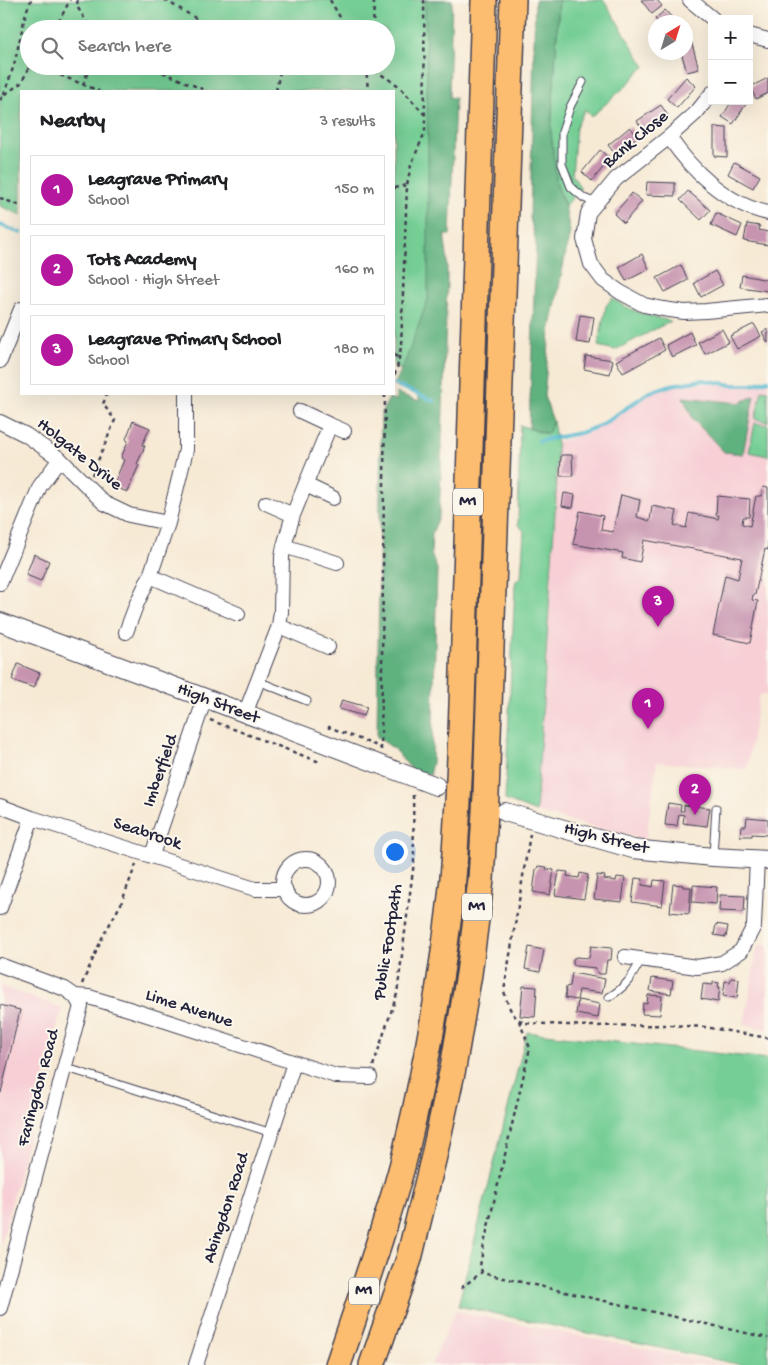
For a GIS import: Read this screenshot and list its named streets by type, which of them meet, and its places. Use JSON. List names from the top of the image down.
{
  "streets": {
    "highway": ["M1"],
    "street": [
      "Bank Close",
      "Holgate Drive",
      "High Street",
      "Imberfield",
      "Seabrook",
      "Lime Avenue",
      "Faringdon Road",
      "Abingdon Road"
    ],
    "path": ["Public Footpath"]
  },
  "crossings": [
    ["High Street", "Imberfield"],
    ["High Street", "Public Footpath"],
    ["Imberfield", "Seabrook"],
    ["Public Footpath", "Lime Avenue"],
    ["Lime Avenue", "Faringdon Road"],
    ["Lime Avenue", "Abingdon Road"]
  ],
  "north": "top right",
  "page": {
    "map_buttons": ["+", "−"],
    "search": "Search here",
    "heading": ["Nearby", "3 results"],
    "list": [
      {
        "mark": "1",
        "name": "Leagrave Primary",
        "note": "School",
        "value": "150 m"
      },
      {
        "mark": "2",
        "name": "Tots Academy",
        "note": "School · High Street",
        "value": "160 m"
      },
      {
        "mark": "3",
        "name": "Leagrave Primary School",
        "note": "School",
        "value": "180 m"
      }
    ],
    "pins": ["3", "1", "2"]
  }
}
